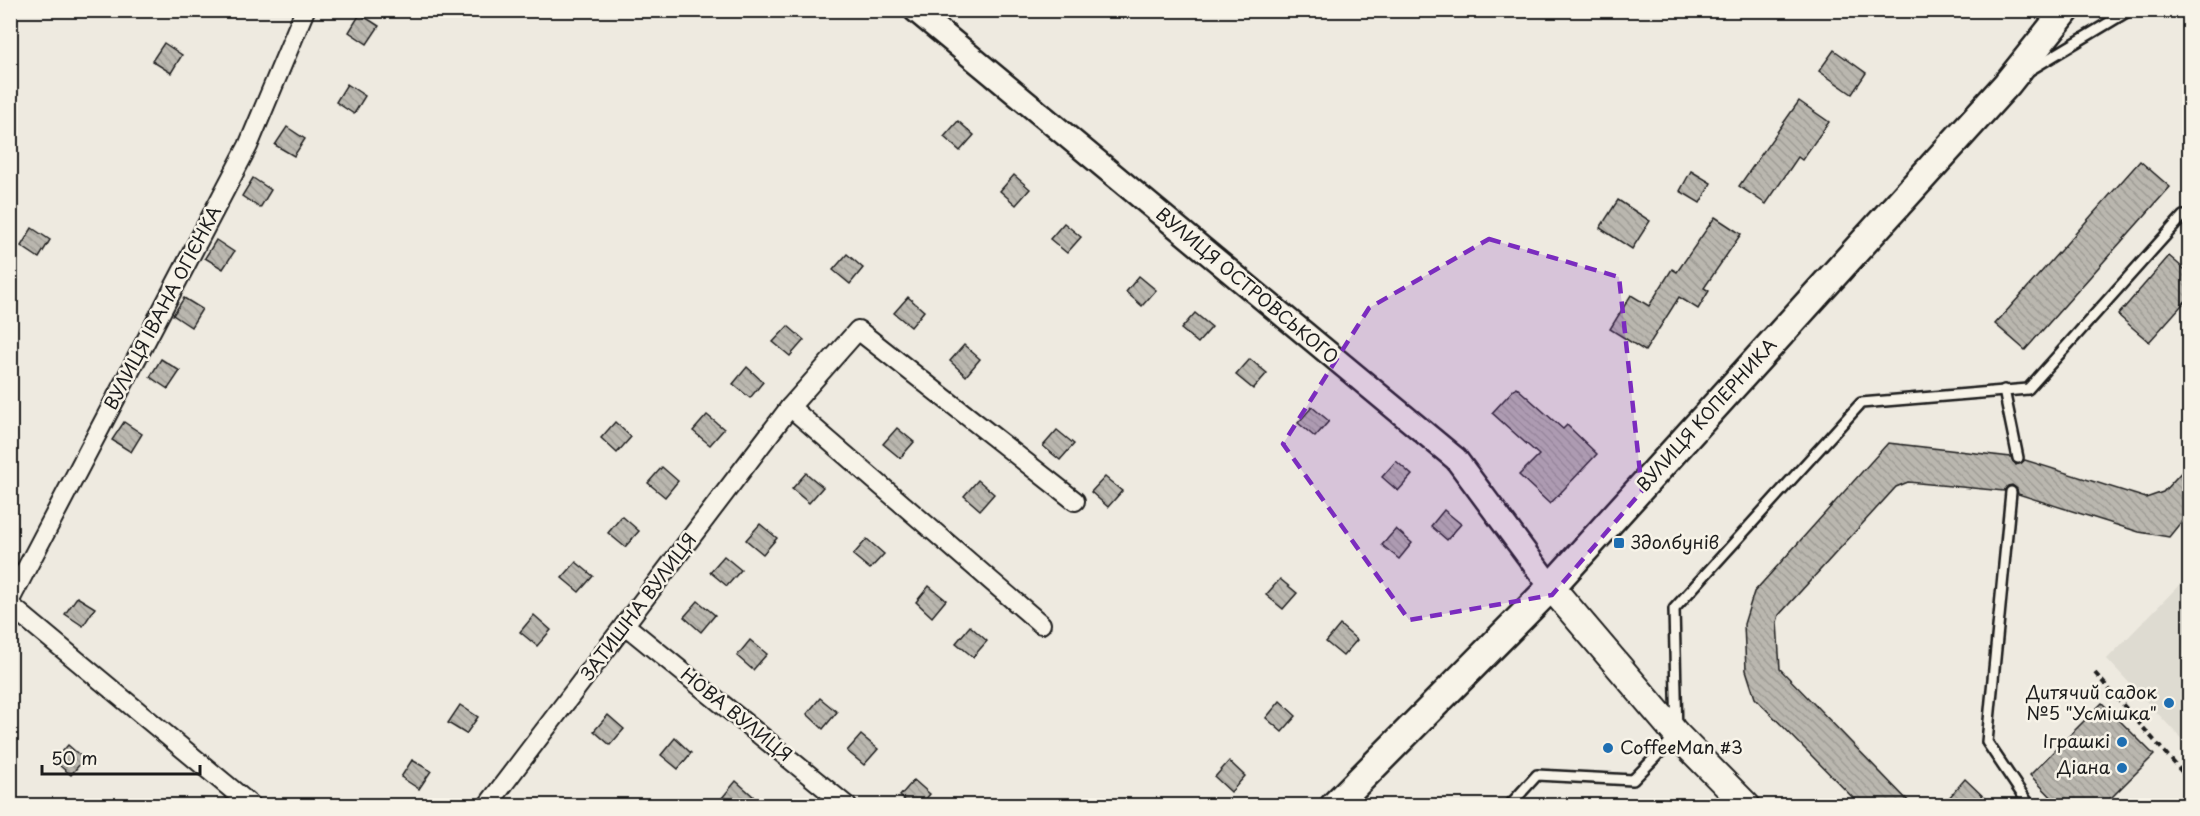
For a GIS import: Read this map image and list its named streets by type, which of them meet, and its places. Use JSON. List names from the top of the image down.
{
  "streets": {
    "main road": ["ВУЛИЦЯ КОПЕРНИКА"],
    "street": [
      "ВУЛИЦЯ ОСТРОВСЬКОГО",
      "ВУЛИЦЯ ІВАНА ОГІЄНКА",
      "ЗАТИШНА ВУЛИЦЯ",
      "НОВА ВУЛИЦЯ"
    ]
  },
  "crossings": [
    ["ВУЛИЦЯ ОСТРОВСЬКОГО", "ВУЛИЦЯ КОПЕРНИКА"],
    ["ЗАТИШНА ВУЛИЦЯ", "НОВА ВУЛИЦЯ"]
  ],
  "places": {
    "transit": ["Здолбунів"],
    "other": [
      "Дитячий садок №5 \"Усмішка\"",
      "Iграшкi",
      "CoffeeMan #3",
      "Дiана"
    ]
  },
  "scale_bar": "50 m"
}
